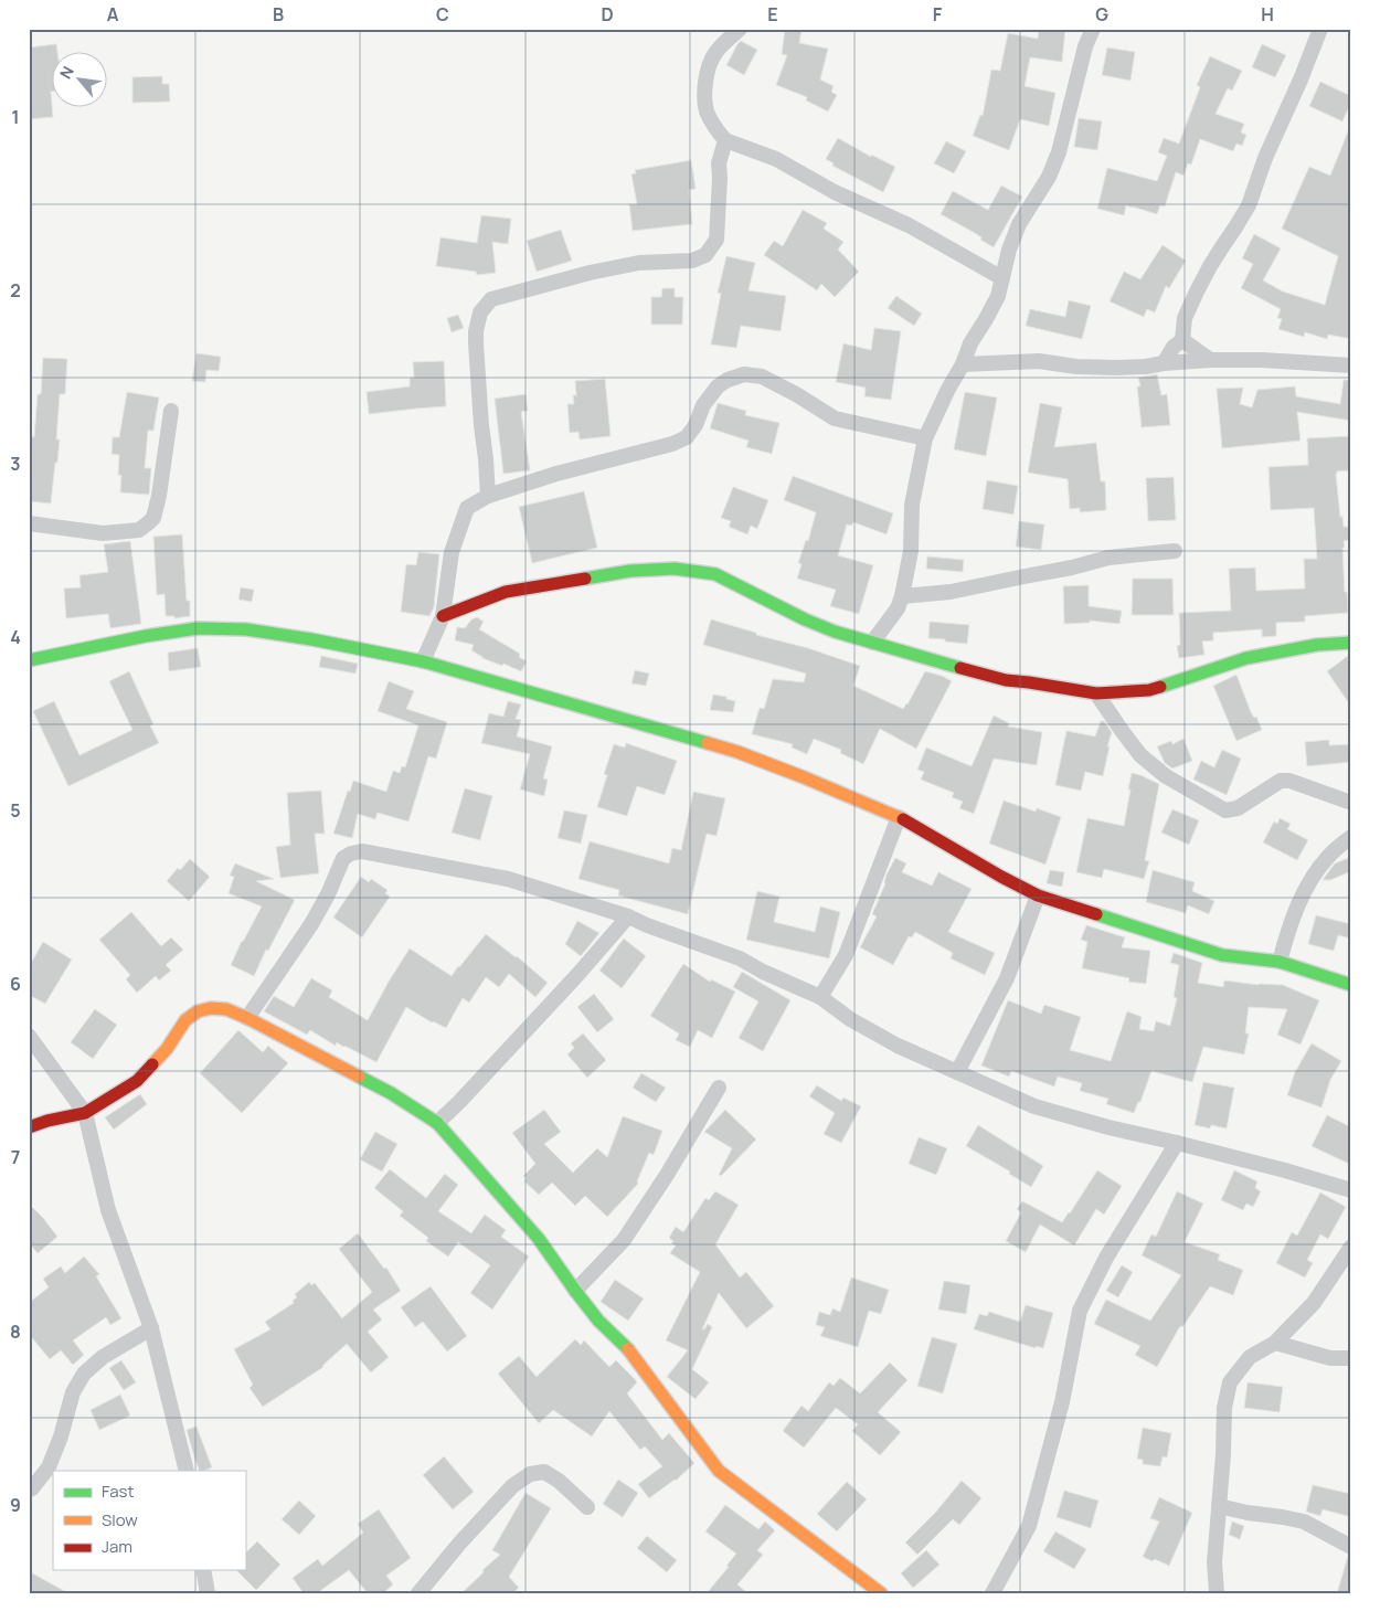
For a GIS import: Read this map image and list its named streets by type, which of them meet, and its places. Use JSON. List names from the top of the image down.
{
  "legend": ["Fast", "Slow", "Jam"],
  "north": "top left",
  "grid": {
    "columns": [
      "A",
      "B",
      "C",
      "D",
      "E",
      "F",
      "G",
      "H"
    ],
    "rows": [
      "1",
      "2",
      "3",
      "4",
      "5",
      "6",
      "7",
      "8",
      "9"
    ]
  }
}
